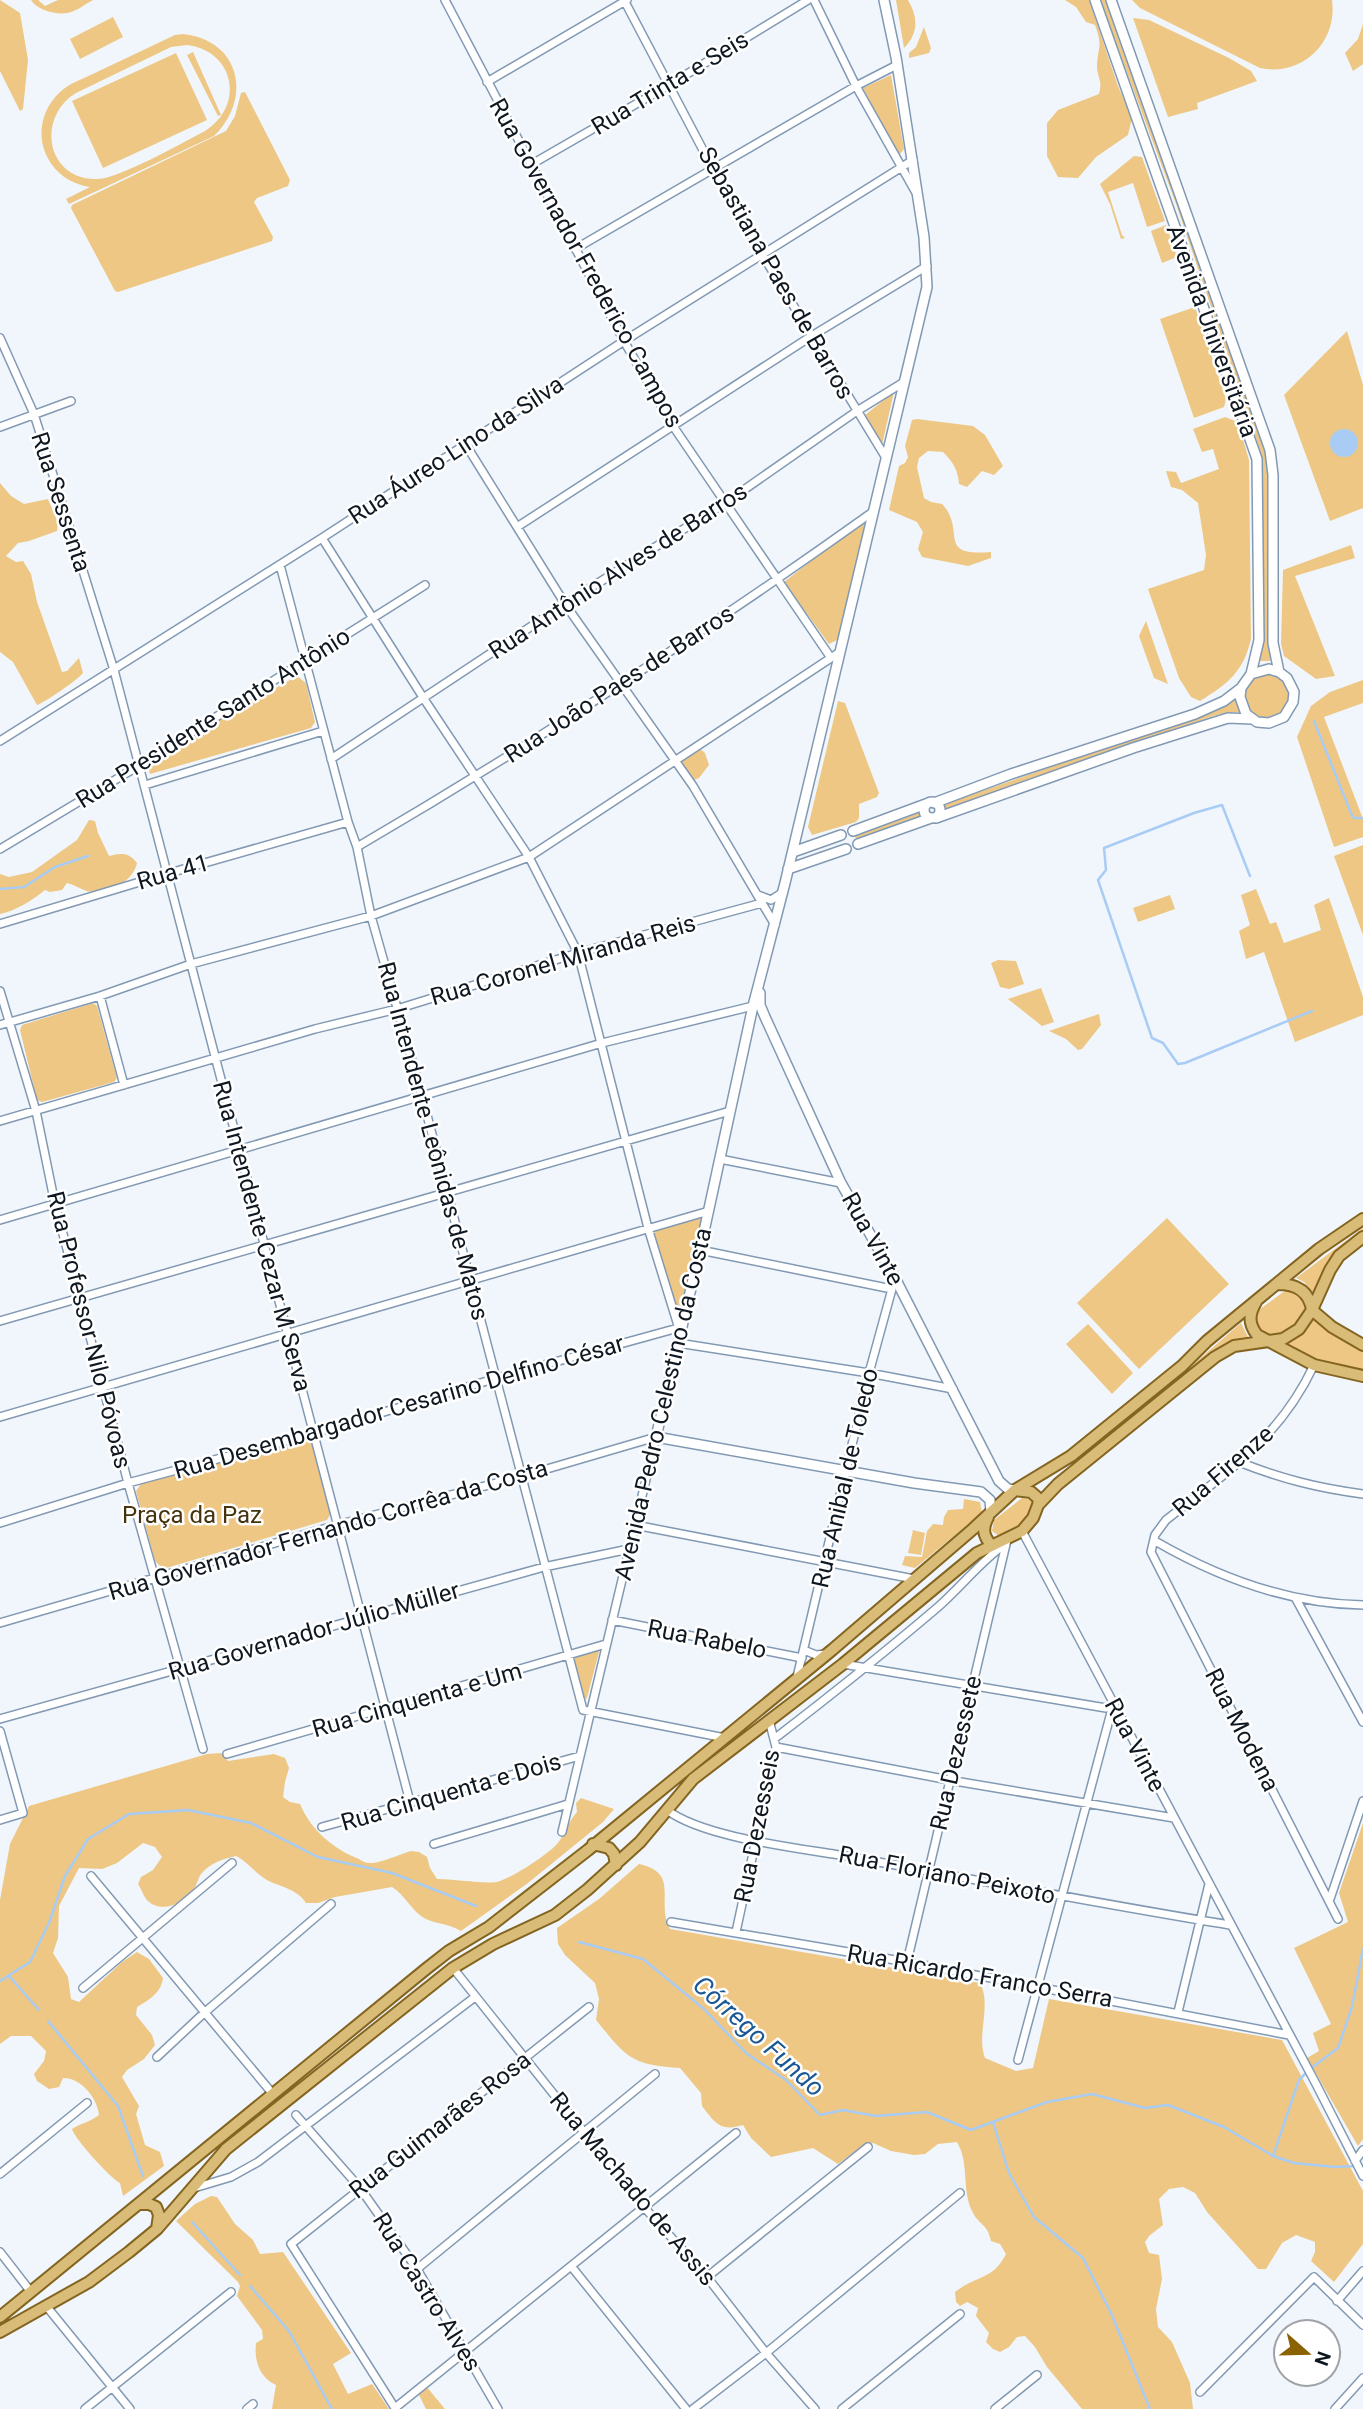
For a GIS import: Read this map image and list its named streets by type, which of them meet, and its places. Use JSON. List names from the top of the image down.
{
  "streets": {
    "street": [
      "Rua Trinta e Seis",
      "Rua Governador Frederico Campos",
      "Sebastiana Paes de Barros",
      "Avenida Universitária",
      "Rua Áureo Lino da Silva",
      "Rua Sessenta",
      "Rua Antônio Alves de Barros",
      "Rua João Paes de Barros",
      "Rua Presidente Santo Antônio",
      "Rua 41",
      "Rua Coronel Miranda Reis",
      "Rua Intendente Leônidas de Matos",
      "Rua Intendente Cezar M Serva",
      "Rua Vinte",
      "Rua Professor Nilo Póvoas",
      "Avenida Pedro Celestino da Costa",
      "Rua Desembargador Cesarino Delfino César",
      "Rua Firenze",
      "Rua Anibal de Toledo",
      "Rua Governador Fernando Corrêa da Costa",
      "Rua Governador Júlio Müller",
      "Rua Rabelo",
      "Rua Cinquenta e Um",
      "Rua Modena",
      "Rua Dezessete",
      "Rua Cinquenta e Dois",
      "Rua Dezesseis",
      "Rua Floriano Peixoto",
      "Rua Ricardo Franco Serra",
      "Rua Guimarães Rosa",
      "Rua Machado de Assis",
      "Rua Castro Alves"
    ]
  },
  "crossings": [
    ["Rua Trinta e Seis", "Rua Governador Frederico Campos"],
    ["Rua Trinta e Seis", "Sebastiana Paes de Barros"],
    ["Rua Governador Frederico Campos", "Rua Áureo Lino da Silva"],
    ["Rua Governador Frederico Campos", "Rua Antônio Alves de Barros"],
    ["Rua Governador Frederico Campos", "Rua João Paes de Barros"],
    ["Rua Governador Frederico Campos", "Avenida Pedro Celestino da Costa"],
    ["Sebastiana Paes de Barros", "Rua Áureo Lino da Silva"],
    ["Sebastiana Paes de Barros", "Rua Antônio Alves de Barros"],
    ["Sebastiana Paes de Barros", "Avenida Pedro Celestino da Costa"],
    ["Rua Áureo Lino da Silva", "Rua Sessenta"],
    ["Rua Áureo Lino da Silva", "Rua Intendente Leônidas de Matos"],
    ["Rua Áureo Lino da Silva", "Rua Intendente Cezar M Serva"],
    ["Rua Áureo Lino da Silva", "Avenida Pedro Celestino da Costa"],
    ["Rua Sessenta", "Rua Intendente Cezar M Serva"],
    ["Rua Antônio Alves de Barros", "Rua Intendente Leônidas de Matos"],
    ["Rua Antônio Alves de Barros", "Avenida Pedro Celestino da Costa"],
    ["Rua João Paes de Barros", "Rua Intendente Leônidas de Matos"],
    ["Rua João Paes de Barros", "Avenida Pedro Celestino da Costa"],
    ["Rua Presidente Santo Antônio", "Rua Intendente Leônidas de Matos"],
    ["Rua Presidente Santo Antônio", "Rua Intendente Cezar M Serva"],
    ["Rua 41", "Rua Intendente Leônidas de Matos"],
    ["Rua 41", "Rua Intendente Cezar M Serva"],
    ["Rua Coronel Miranda Reis", "Rua Intendente Leônidas de Matos"],
    ["Rua Coronel Miranda Reis", "Rua Intendente Cezar M Serva"],
    ["Rua Coronel Miranda Reis", "Rua Professor Nilo Póvoas"],
    ["Rua Intendente Leônidas de Matos", "Avenida Pedro Celestino da Costa"],
    ["Rua Intendente Leônidas de Matos", "Rua Desembargador Cesarino Delfino César"],
    ["Rua Intendente Leônidas de Matos", "Rua Governador Fernando Corrêa da Costa"],
    ["Rua Intendente Leônidas de Matos", "Rua Governador Júlio Müller"],
    ["Rua Intendente Leônidas de Matos", "Rua Cinquenta e Um"],
    ["Rua Intendente Cezar M Serva", "Rua Desembargador Cesarino Delfino César"],
    ["Rua Intendente Cezar M Serva", "Rua Governador Fernando Corrêa da Costa"],
    ["Rua Intendente Cezar M Serva", "Rua Governador Júlio Müller"],
    ["Rua Intendente Cezar M Serva", "Rua Cinquenta e Um"],
    ["Rua Intendente Cezar M Serva", "Rua Cinquenta e Dois"],
    ["Rua Vinte", "Avenida Pedro Celestino da Costa"],
    ["Rua Vinte", "Rua Anibal de Toledo"],
    ["Rua Vinte", "Rua Floriano Peixoto"],
    ["Rua Vinte", "Rua Ricardo Franco Serra"],
    ["Rua Professor Nilo Póvoas", "Rua Desembargador Cesarino Delfino César"],
    ["Rua Professor Nilo Póvoas", "Rua Governador Fernando Corrêa da Costa"],
    ["Rua Professor Nilo Póvoas", "Rua Governador Júlio Müller"],
    ["Avenida Pedro Celestino da Costa", "Rua Desembargador Cesarino Delfino César"],
    ["Avenida Pedro Celestino da Costa", "Rua Governador Fernando Corrêa da Costa"],
    ["Avenida Pedro Celestino da Costa", "Rua Governador Júlio Müller"],
    ["Avenida Pedro Celestino da Costa", "Rua Rabelo"],
    ["Avenida Pedro Celestino da Costa", "Rua Cinquenta e Um"],
    ["Avenida Pedro Celestino da Costa", "Rua Cinquenta e Dois"],
    ["Rua Firenze", "Rua Modena"],
    ["Rua Anibal de Toledo", "Rua Rabelo"],
    ["Rua Dezessete", "Rua Floriano Peixoto"],
    ["Rua Dezessete", "Rua Ricardo Franco Serra"],
    ["Rua Dezesseis", "Rua Floriano Peixoto"],
    ["Rua Dezesseis", "Rua Ricardo Franco Serra"],
    ["Rua Guimarães Rosa", "Rua Machado de Assis"],
    ["Rua Guimarães Rosa", "Rua Castro Alves"]
  ],
  "water": ["Córrego Fundo"],
  "parks": ["Praça da Paz"],
  "north": "right"
}
